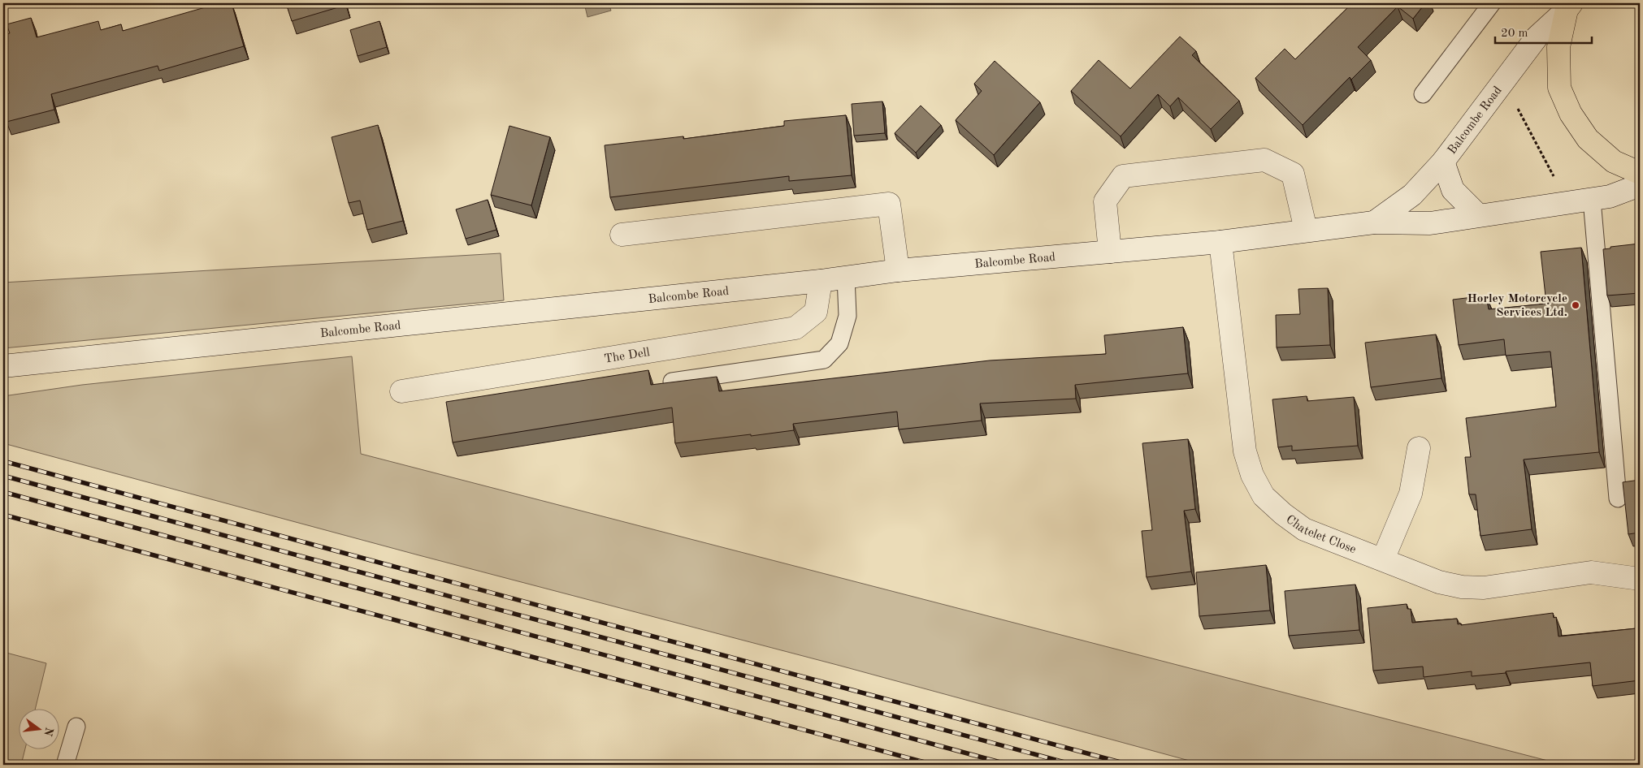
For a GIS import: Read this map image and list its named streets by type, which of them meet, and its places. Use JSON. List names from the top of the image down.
{
  "streets": {
    "main road": ["Balcombe Road", "The Dell", "Chatelet Close"]
  },
  "crossings": [
    ["Balcombe Road", "The Dell"],
    ["Balcombe Road", "Chatelet Close"]
  ],
  "places": ["Horley Motorcycle Services Ltd."],
  "scale_bar": "20 m",
  "north": "right"
}
